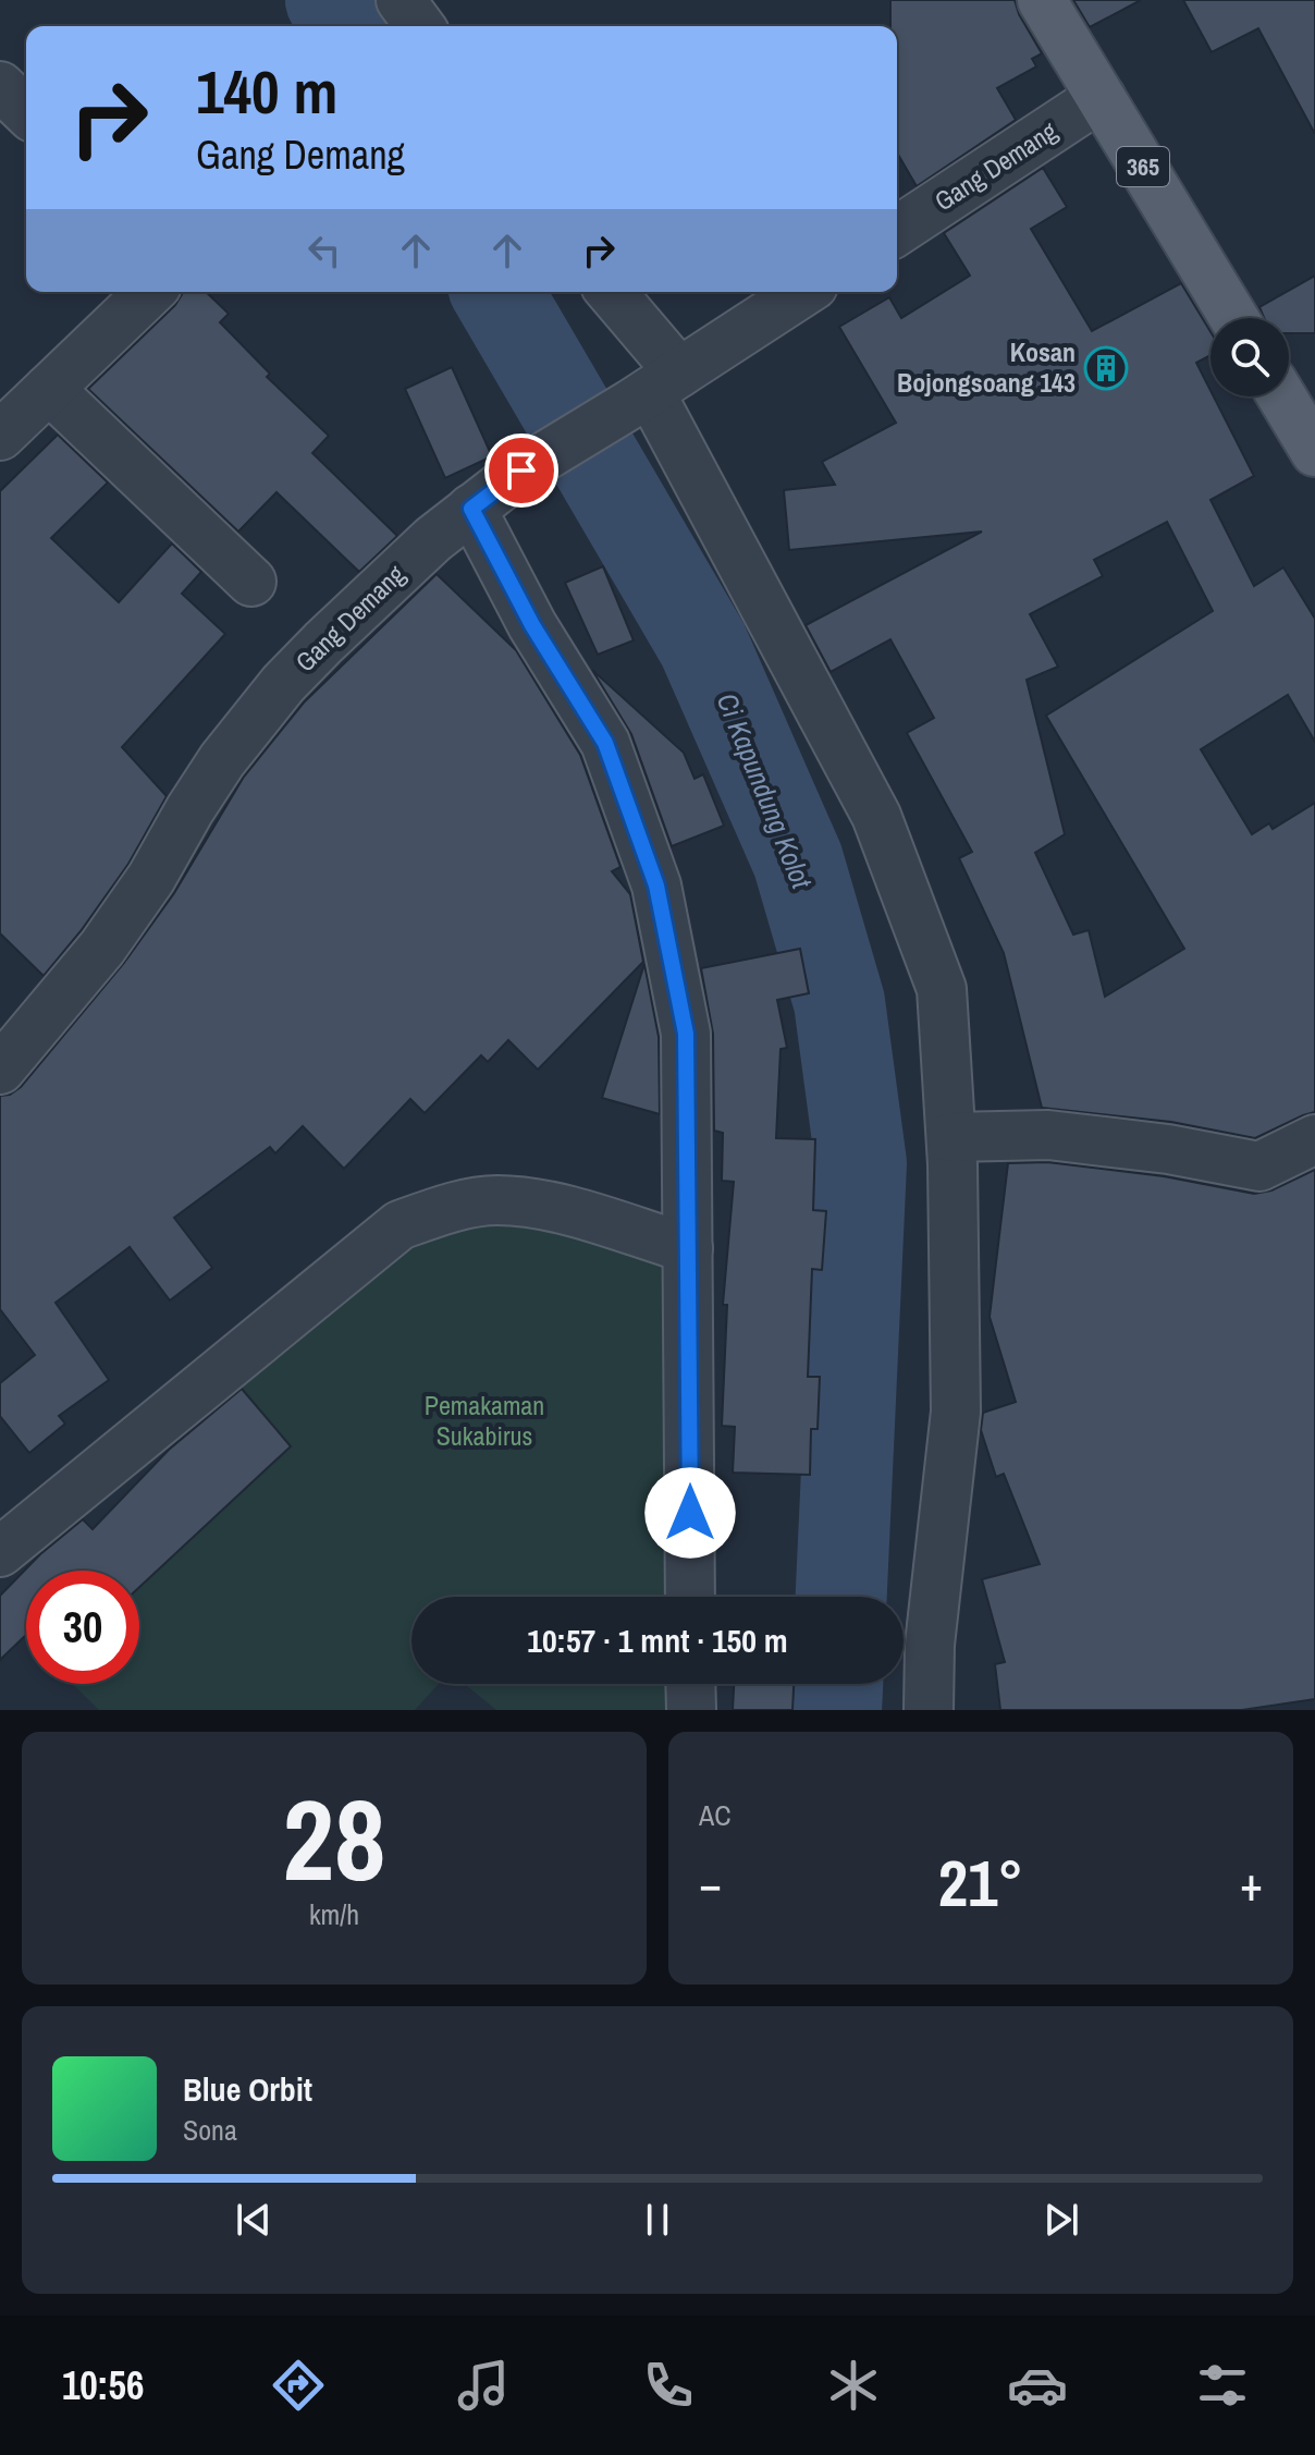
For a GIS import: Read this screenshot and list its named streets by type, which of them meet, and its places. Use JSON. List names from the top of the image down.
{
  "streets": {
    "main road": ["365"],
    "street": ["Gang Demang"]
  },
  "crossings": [
    ["Gang Demang", "365"]
  ],
  "water": ["Ci Kapundung Kolot"],
  "parks": ["Pemakaman Sukabirus"],
  "places": {
    "building": ["Kosan Bojongsoang 143"]
  },
  "page": {
    "turn": ["140 m", "Gang Demang"],
    "limit": "30",
    "trip": "10:57 · 1 mnt · 150 m",
    "tile": [
      ["28", "km/h"],
      "AC"
    ],
    "heat": ["−", "21°", "+"],
    "song": ["Blue Orbit", "Sona"],
    "tabs": "10:56"
  }
}
